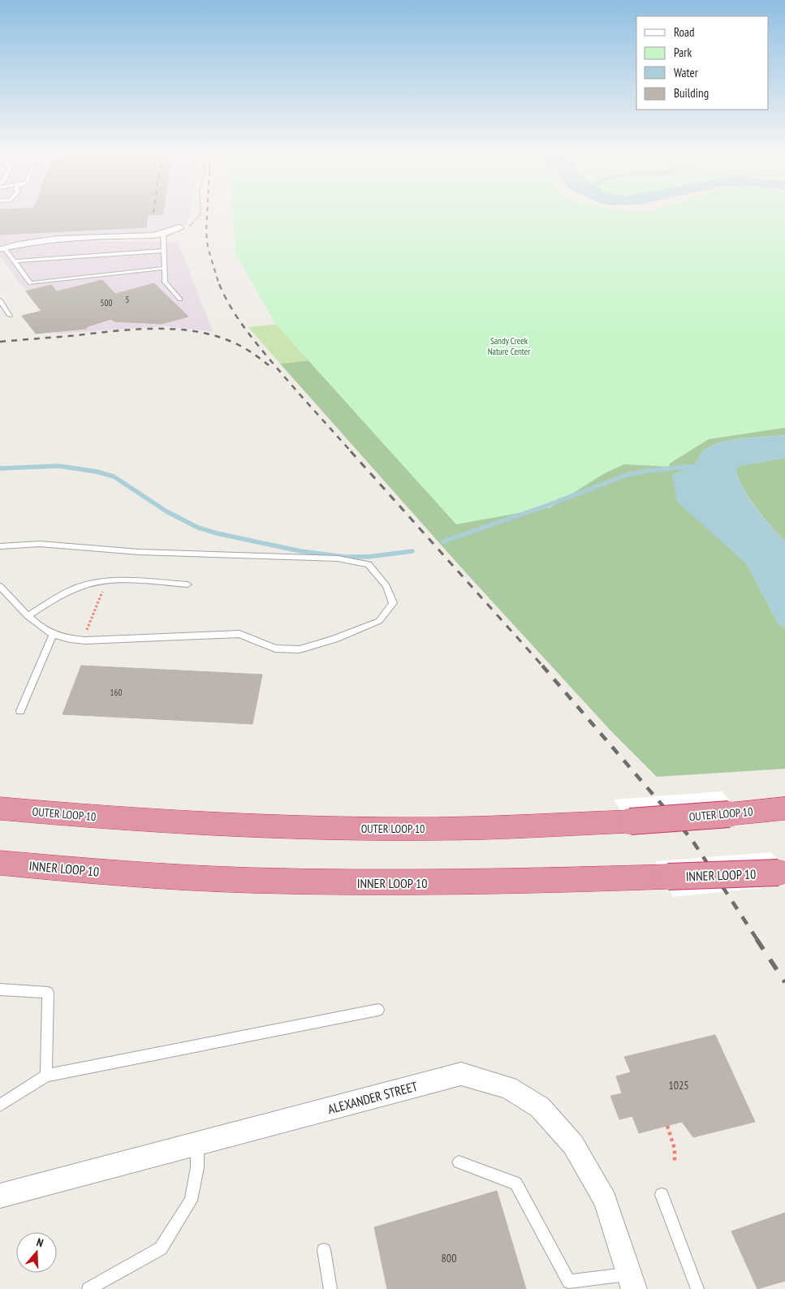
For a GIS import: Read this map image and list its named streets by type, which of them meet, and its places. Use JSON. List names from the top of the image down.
{
  "streets": {
    "highway": ["OUTER LOOP 10", "INNER LOOP 10"],
    "street": ["ALEXANDER STREET"]
  },
  "parks": ["Sandy Creek Nature Center"],
  "house_numbers": [
    "5",
    "500",
    "160",
    "1025",
    "800"
  ],
  "legend": [
    "Road",
    "Park",
    "Water",
    "Building"
  ],
  "north": "top"
}
